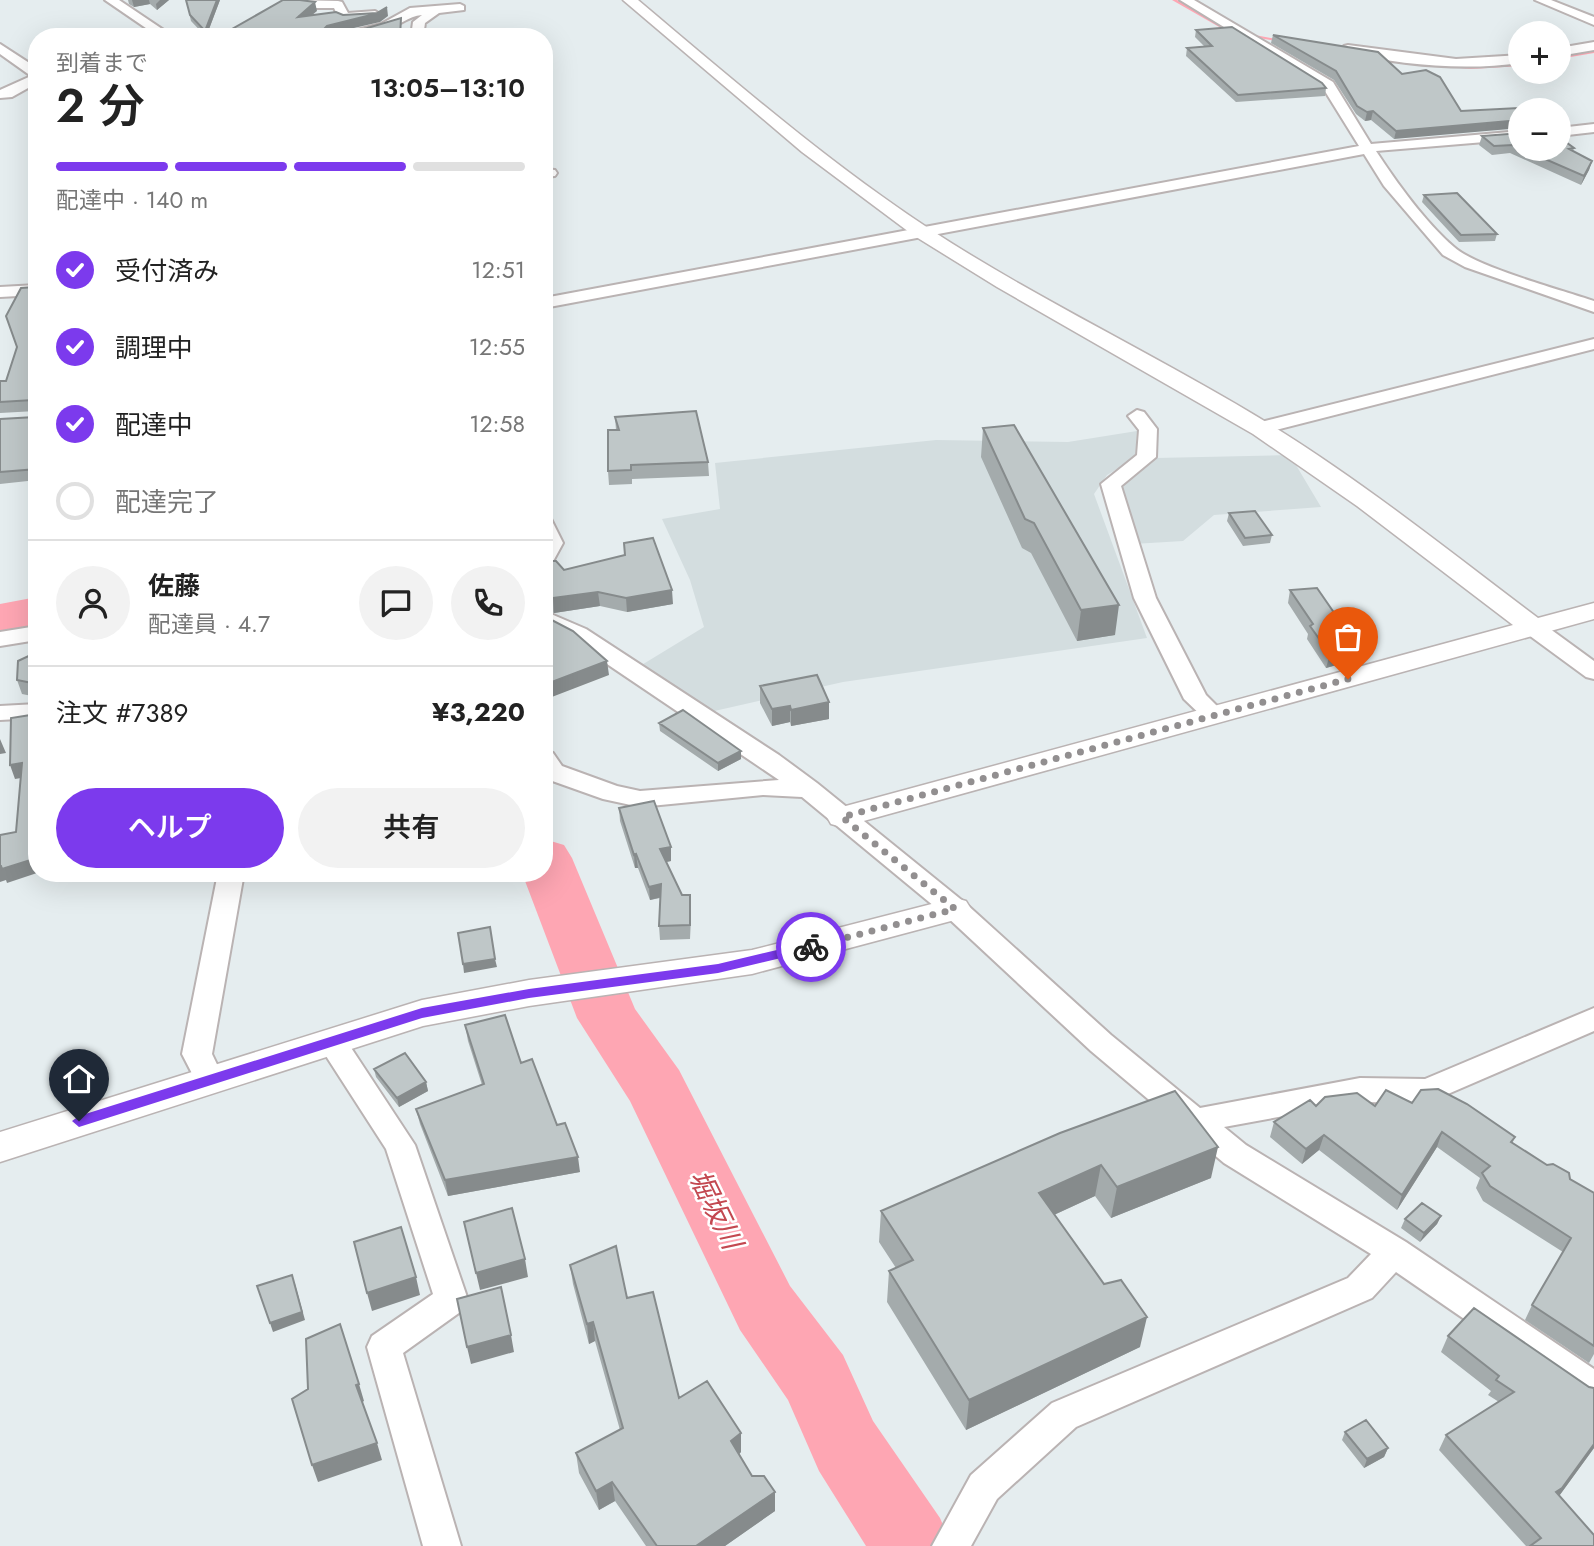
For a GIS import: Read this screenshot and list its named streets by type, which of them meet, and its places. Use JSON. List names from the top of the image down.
{
  "water": ["堀坂川"],
  "page": {
    "map_buttons": ["+", "−"],
    "heading": ["2 分", "到着まで", "13:05–13:10"],
    "panel": [
      "佐藤",
      "配達員 · 4.7",
      "注文 #7389",
      "¥3,220"
    ],
    "bar": "配達中 · 140 m",
    "list": [
      ["受付済み", "12:51"],
      ["調理中", "12:55"],
      ["配達中", "12:58"],
      "配達完了"
    ],
    "buttons": ["ヘルプ", "共有"]
  }
}
